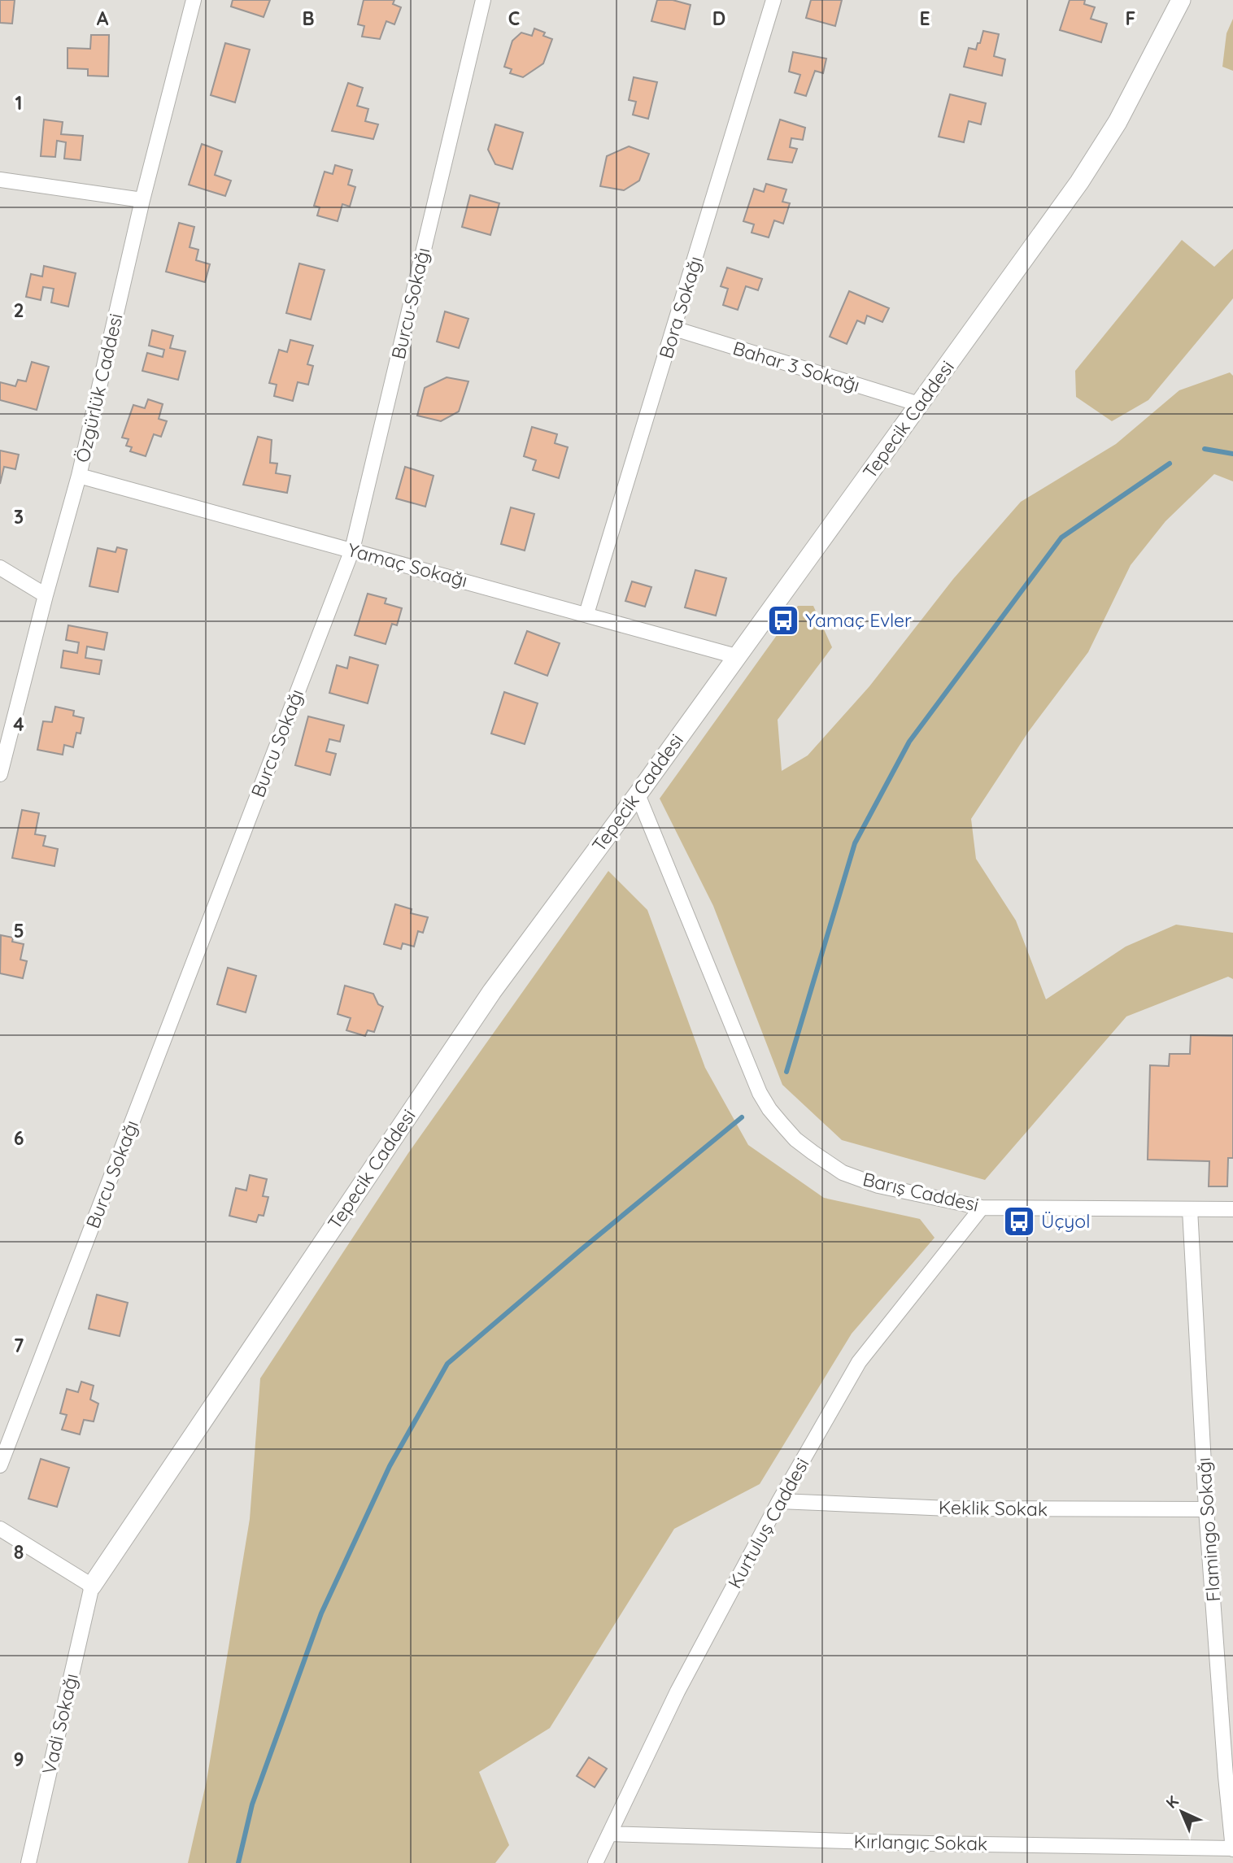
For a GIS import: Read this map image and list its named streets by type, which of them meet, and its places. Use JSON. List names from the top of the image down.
{
  "streets": {
    "street": [
      "Burcu Sokağı",
      "Bora Sokağı",
      "Bahar 3 Sokağı",
      "Özgürlük Caddesi",
      "Tepecik Caddesi",
      "Yamaç Sokağı",
      "Barış Caddesi",
      "Keklik Sokak",
      "Kurtuluş Caddesi",
      "Flamingo Sokağı",
      "Vadi Sokağı",
      "Kırlangıç Sokak"
    ]
  },
  "crossings": [
    ["Burcu Sokağı", "Yamaç Sokağı"],
    ["Bora Sokağı", "Bahar 3 Sokağı"],
    ["Bora Sokağı", "Yamaç Sokağı"],
    ["Bahar 3 Sokağı", "Tepecik Caddesi"],
    ["Özgürlük Caddesi", "Yamaç Sokağı"],
    ["Tepecik Caddesi", "Yamaç Sokağı"],
    ["Tepecik Caddesi", "Barış Caddesi"],
    ["Tepecik Caddesi", "Vadi Sokağı"],
    ["Barış Caddesi", "Kurtuluş Caddesi"],
    ["Barış Caddesi", "Flamingo Sokağı"],
    ["Keklik Sokak", "Kurtuluş Caddesi"],
    ["Keklik Sokak", "Flamingo Sokağı"],
    ["Kurtuluş Caddesi", "Kırlangıç Sokak"],
    ["Flamingo Sokağı", "Kırlangıç Sokak"]
  ],
  "places": {
    "bus stop": ["Yamaç Evler", "Üçyol"]
  },
  "north": "top left",
  "grid": {
    "columns": [
      "A",
      "B",
      "C",
      "D",
      "E",
      "F"
    ],
    "rows": [
      "1",
      "2",
      "3",
      "4",
      "5",
      "6",
      "7",
      "8",
      "9"
    ]
  }
}
